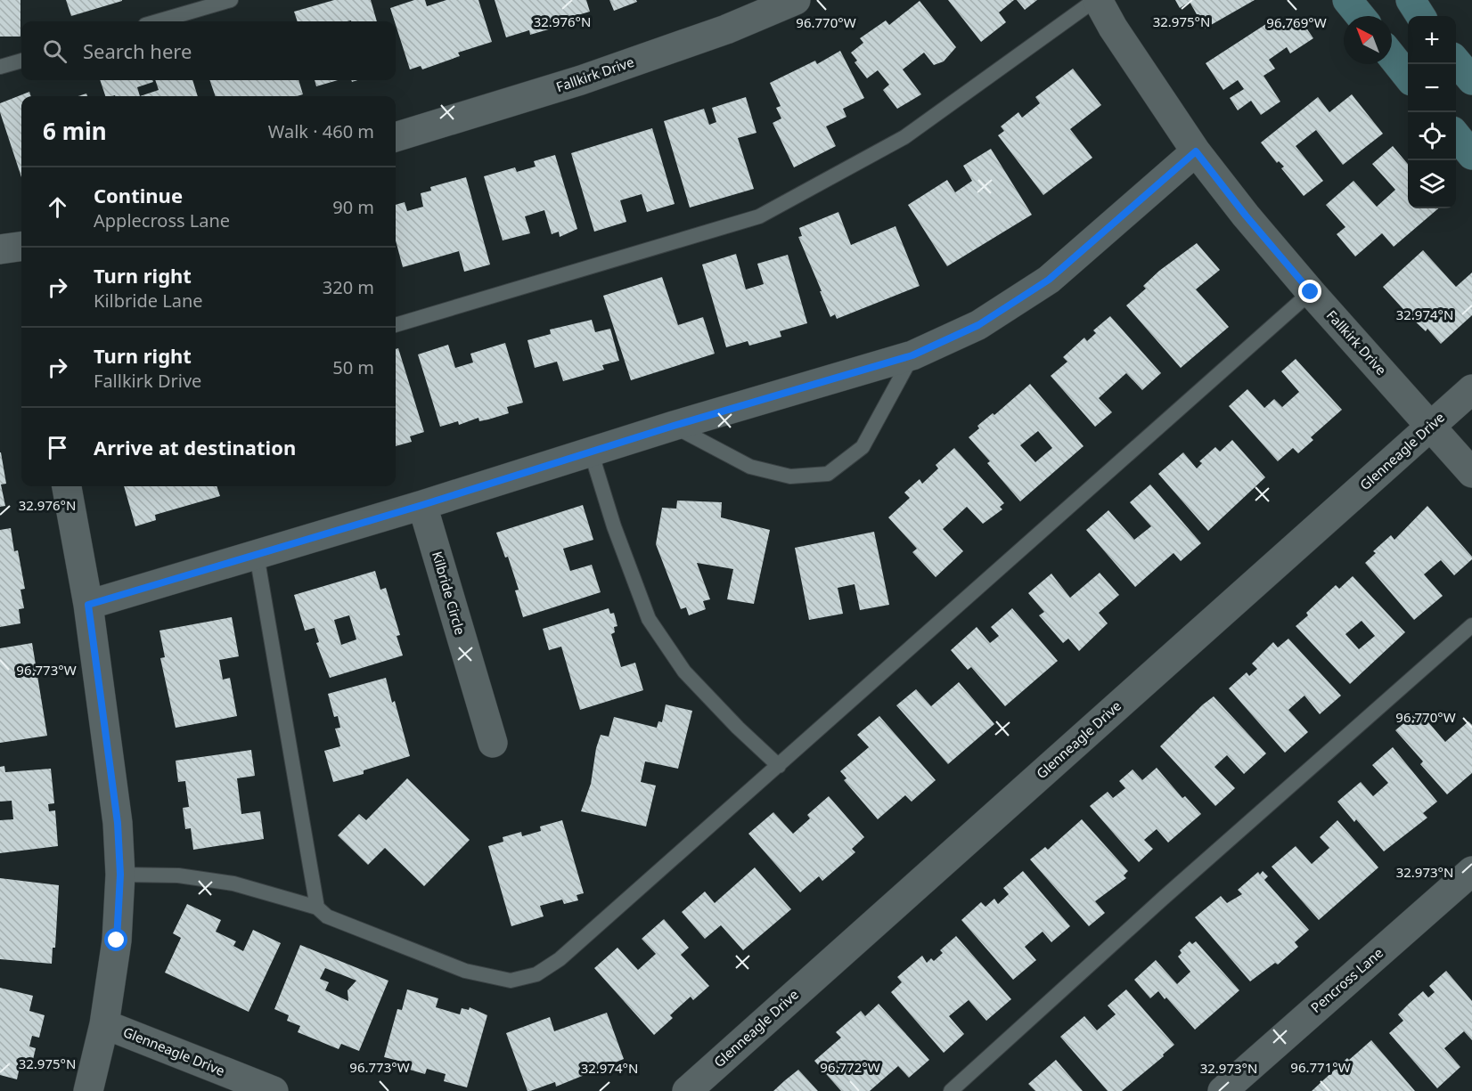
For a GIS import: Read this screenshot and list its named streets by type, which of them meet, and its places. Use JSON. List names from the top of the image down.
{
  "streets": {
    "street": [
      "Fallkirk Drive",
      "Glenneagle Drive",
      "Kilbride Circle",
      "Pencross Lane"
    ]
  },
  "crossings": [
    ["Fallkirk Drive", "Glenneagle Drive"]
  ],
  "north": "top left",
  "page": {
    "map_buttons": ["+", "−"],
    "search": "Search here",
    "heading": ["6 min", "Walk · 460 m"],
    "list": [
      ["Continue", "Applecross Lane", "90 m"],
      ["Turn right", "Kilbride Lane", "320 m"],
      ["Turn right", "Fallkirk Drive", "50 m"],
      "Arrive at destination"
    ]
  },
  "coordinates": [
    "32.976°N",
    "32.975°N",
    "96.770°W",
    "96.769°W",
    "32.974°N",
    "96.773°W",
    "32.973°N",
    "96.772°W",
    "96.771°W"
  ]
}
